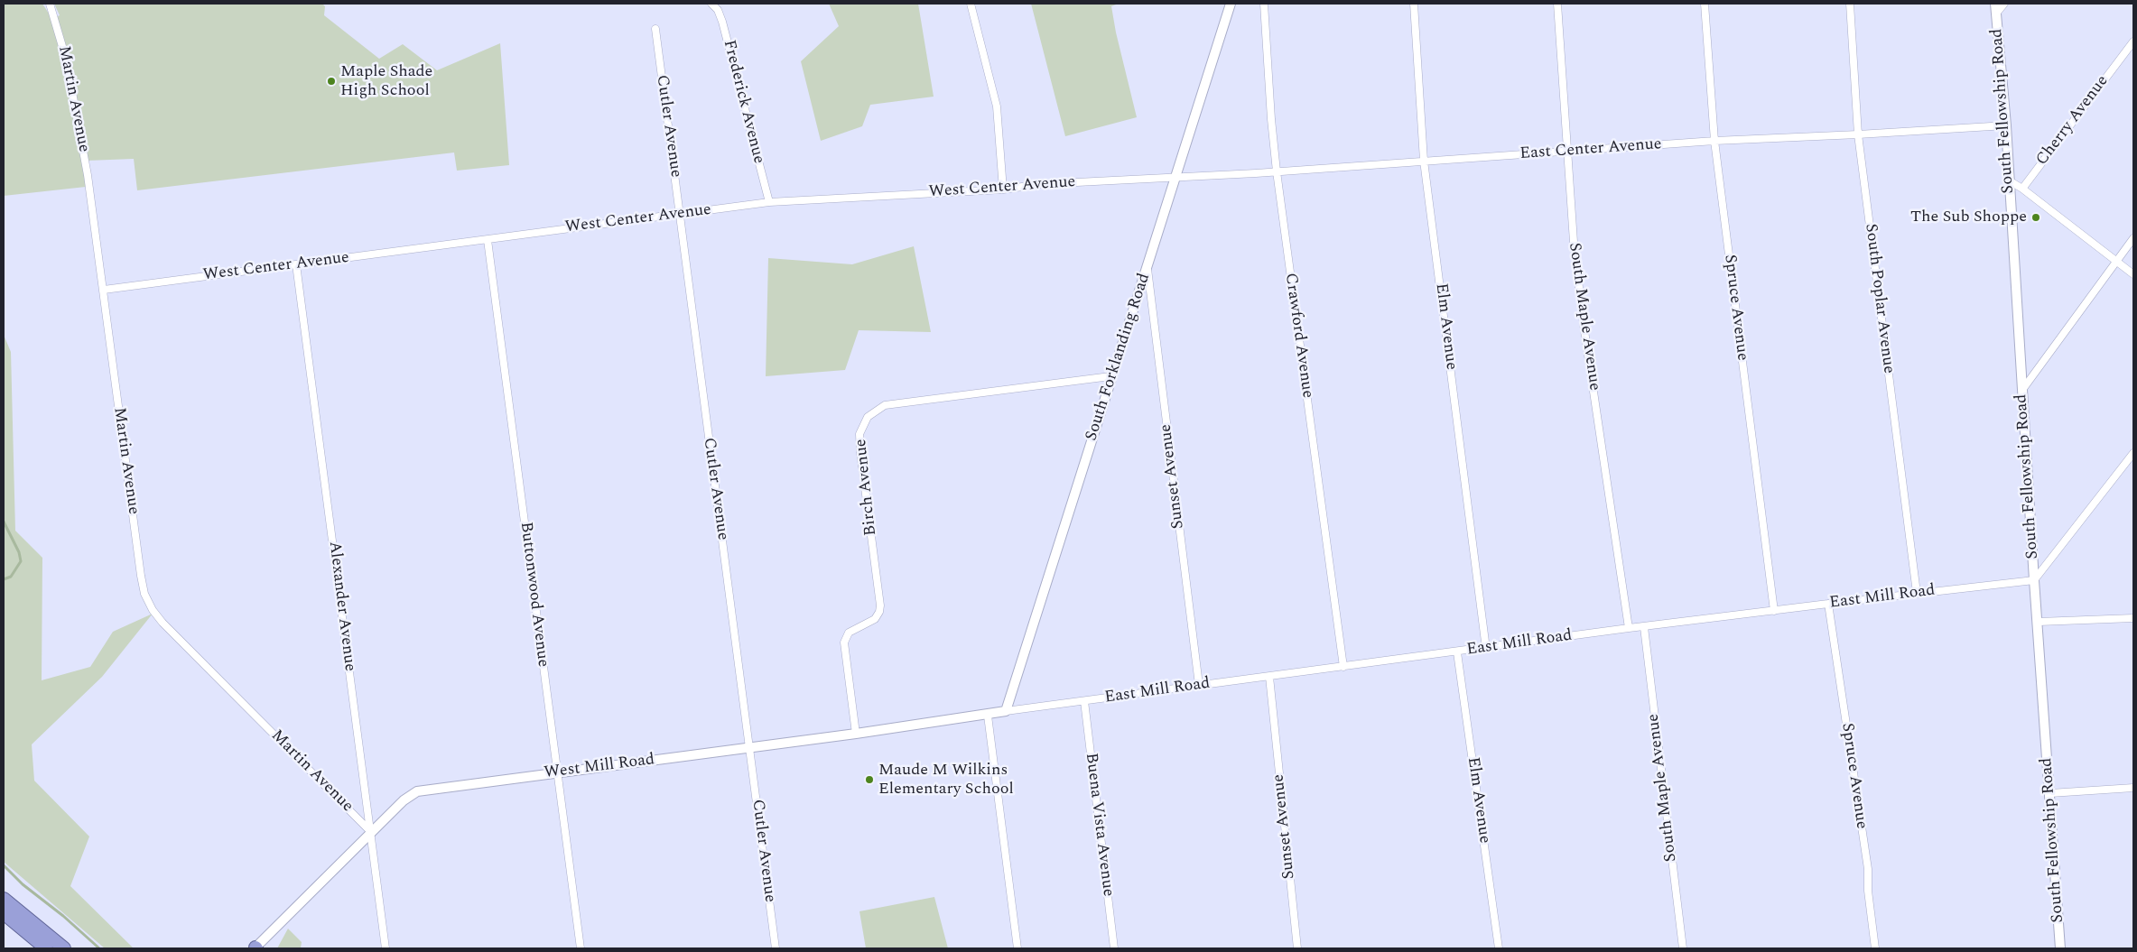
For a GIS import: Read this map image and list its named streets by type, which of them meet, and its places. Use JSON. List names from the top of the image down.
{
  "streets": {
    "street": [
      "Martin Avenue",
      "Frederick Avenue",
      "South Fellowship Road",
      "Cherry Avenue",
      "Cutler Avenue",
      "East Center Avenue",
      "West Center Avenue",
      "South Poplar Avenue",
      "Spruce Avenue",
      "South Maple Avenue",
      "Elm Avenue",
      "Crawford Avenue",
      "South Forklanding Road",
      "Sunset Avenue",
      "Birch Avenue",
      "Buttonwood Avenue",
      "East Mill Road",
      "Alexander Avenue",
      "West Mill Road",
      "Buena Vista Avenue"
    ]
  },
  "crossings": [
    ["Martin Avenue", "West Center Avenue"],
    ["Martin Avenue", "Alexander Avenue"],
    ["Martin Avenue", "West Mill Road"],
    ["Frederick Avenue", "West Center Avenue"],
    ["South Fellowship Road", "East Center Avenue"],
    ["South Fellowship Road", "East Mill Road"],
    ["Cutler Avenue", "West Center Avenue"],
    ["Cutler Avenue", "West Mill Road"],
    ["East Center Avenue", "West Center Avenue"],
    ["East Center Avenue", "South Poplar Avenue"],
    ["East Center Avenue", "Spruce Avenue"],
    ["East Center Avenue", "South Maple Avenue"],
    ["East Center Avenue", "Elm Avenue"],
    ["East Center Avenue", "Crawford Avenue"],
    ["East Center Avenue", "South Forklanding Road"],
    ["West Center Avenue", "South Forklanding Road"],
    ["West Center Avenue", "Buttonwood Avenue"],
    ["West Center Avenue", "Alexander Avenue"],
    ["South Poplar Avenue", "East Mill Road"],
    ["Spruce Avenue", "East Mill Road"],
    ["South Maple Avenue", "East Mill Road"],
    ["Elm Avenue", "East Mill Road"],
    ["Crawford Avenue", "East Mill Road"],
    ["South Forklanding Road", "Sunset Avenue"],
    ["South Forklanding Road", "Birch Avenue"],
    ["South Forklanding Road", "East Mill Road"],
    ["South Forklanding Road", "West Mill Road"],
    ["Sunset Avenue", "East Mill Road"],
    ["Birch Avenue", "West Mill Road"],
    ["Buttonwood Avenue", "West Mill Road"],
    ["East Mill Road", "West Mill Road"],
    ["East Mill Road", "Buena Vista Avenue"],
    ["Alexander Avenue", "West Mill Road"]
  ],
  "places": ["Maple Shade High School", "The Sub Shoppe", "Maude M Wilkins Elementary School"]
}
